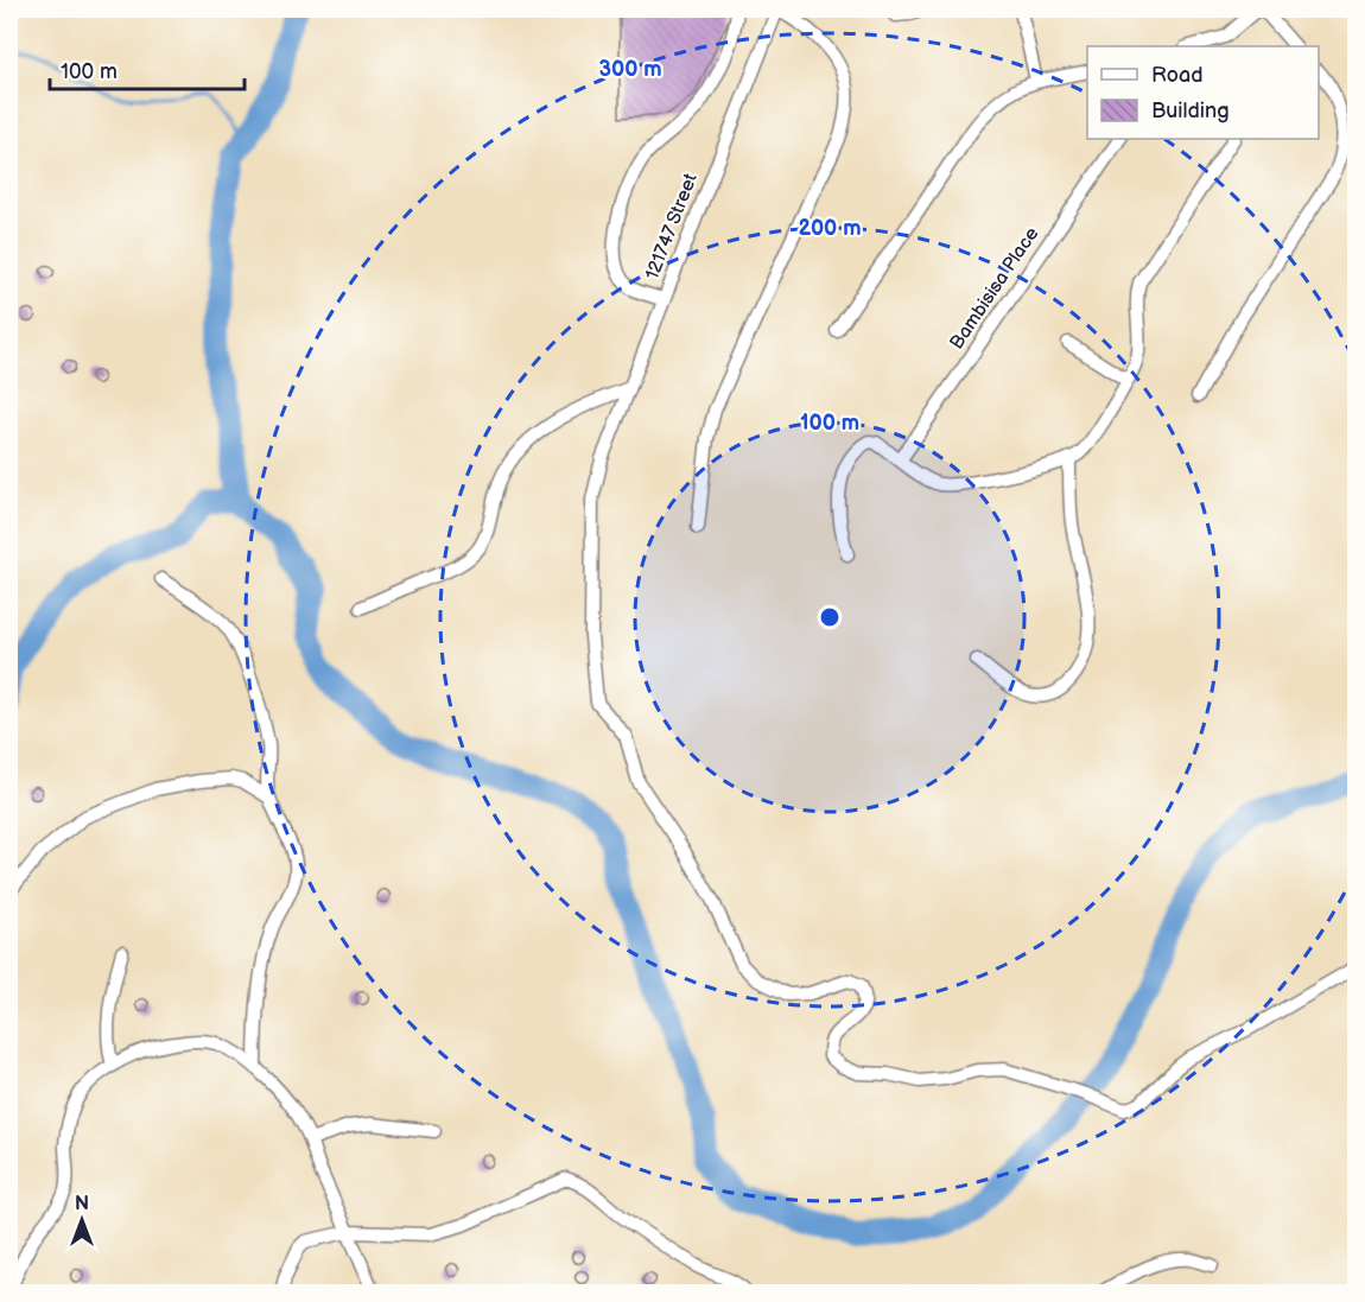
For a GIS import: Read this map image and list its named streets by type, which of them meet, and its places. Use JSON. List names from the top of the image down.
{
  "streets": {
    "street": ["121747 Street", "Bambisisa Place"]
  },
  "legend": ["Road", "Building"],
  "scale_bar": "100 m",
  "north": "top",
  "rings": ["300 m", "200 m", "100 m"]
}
